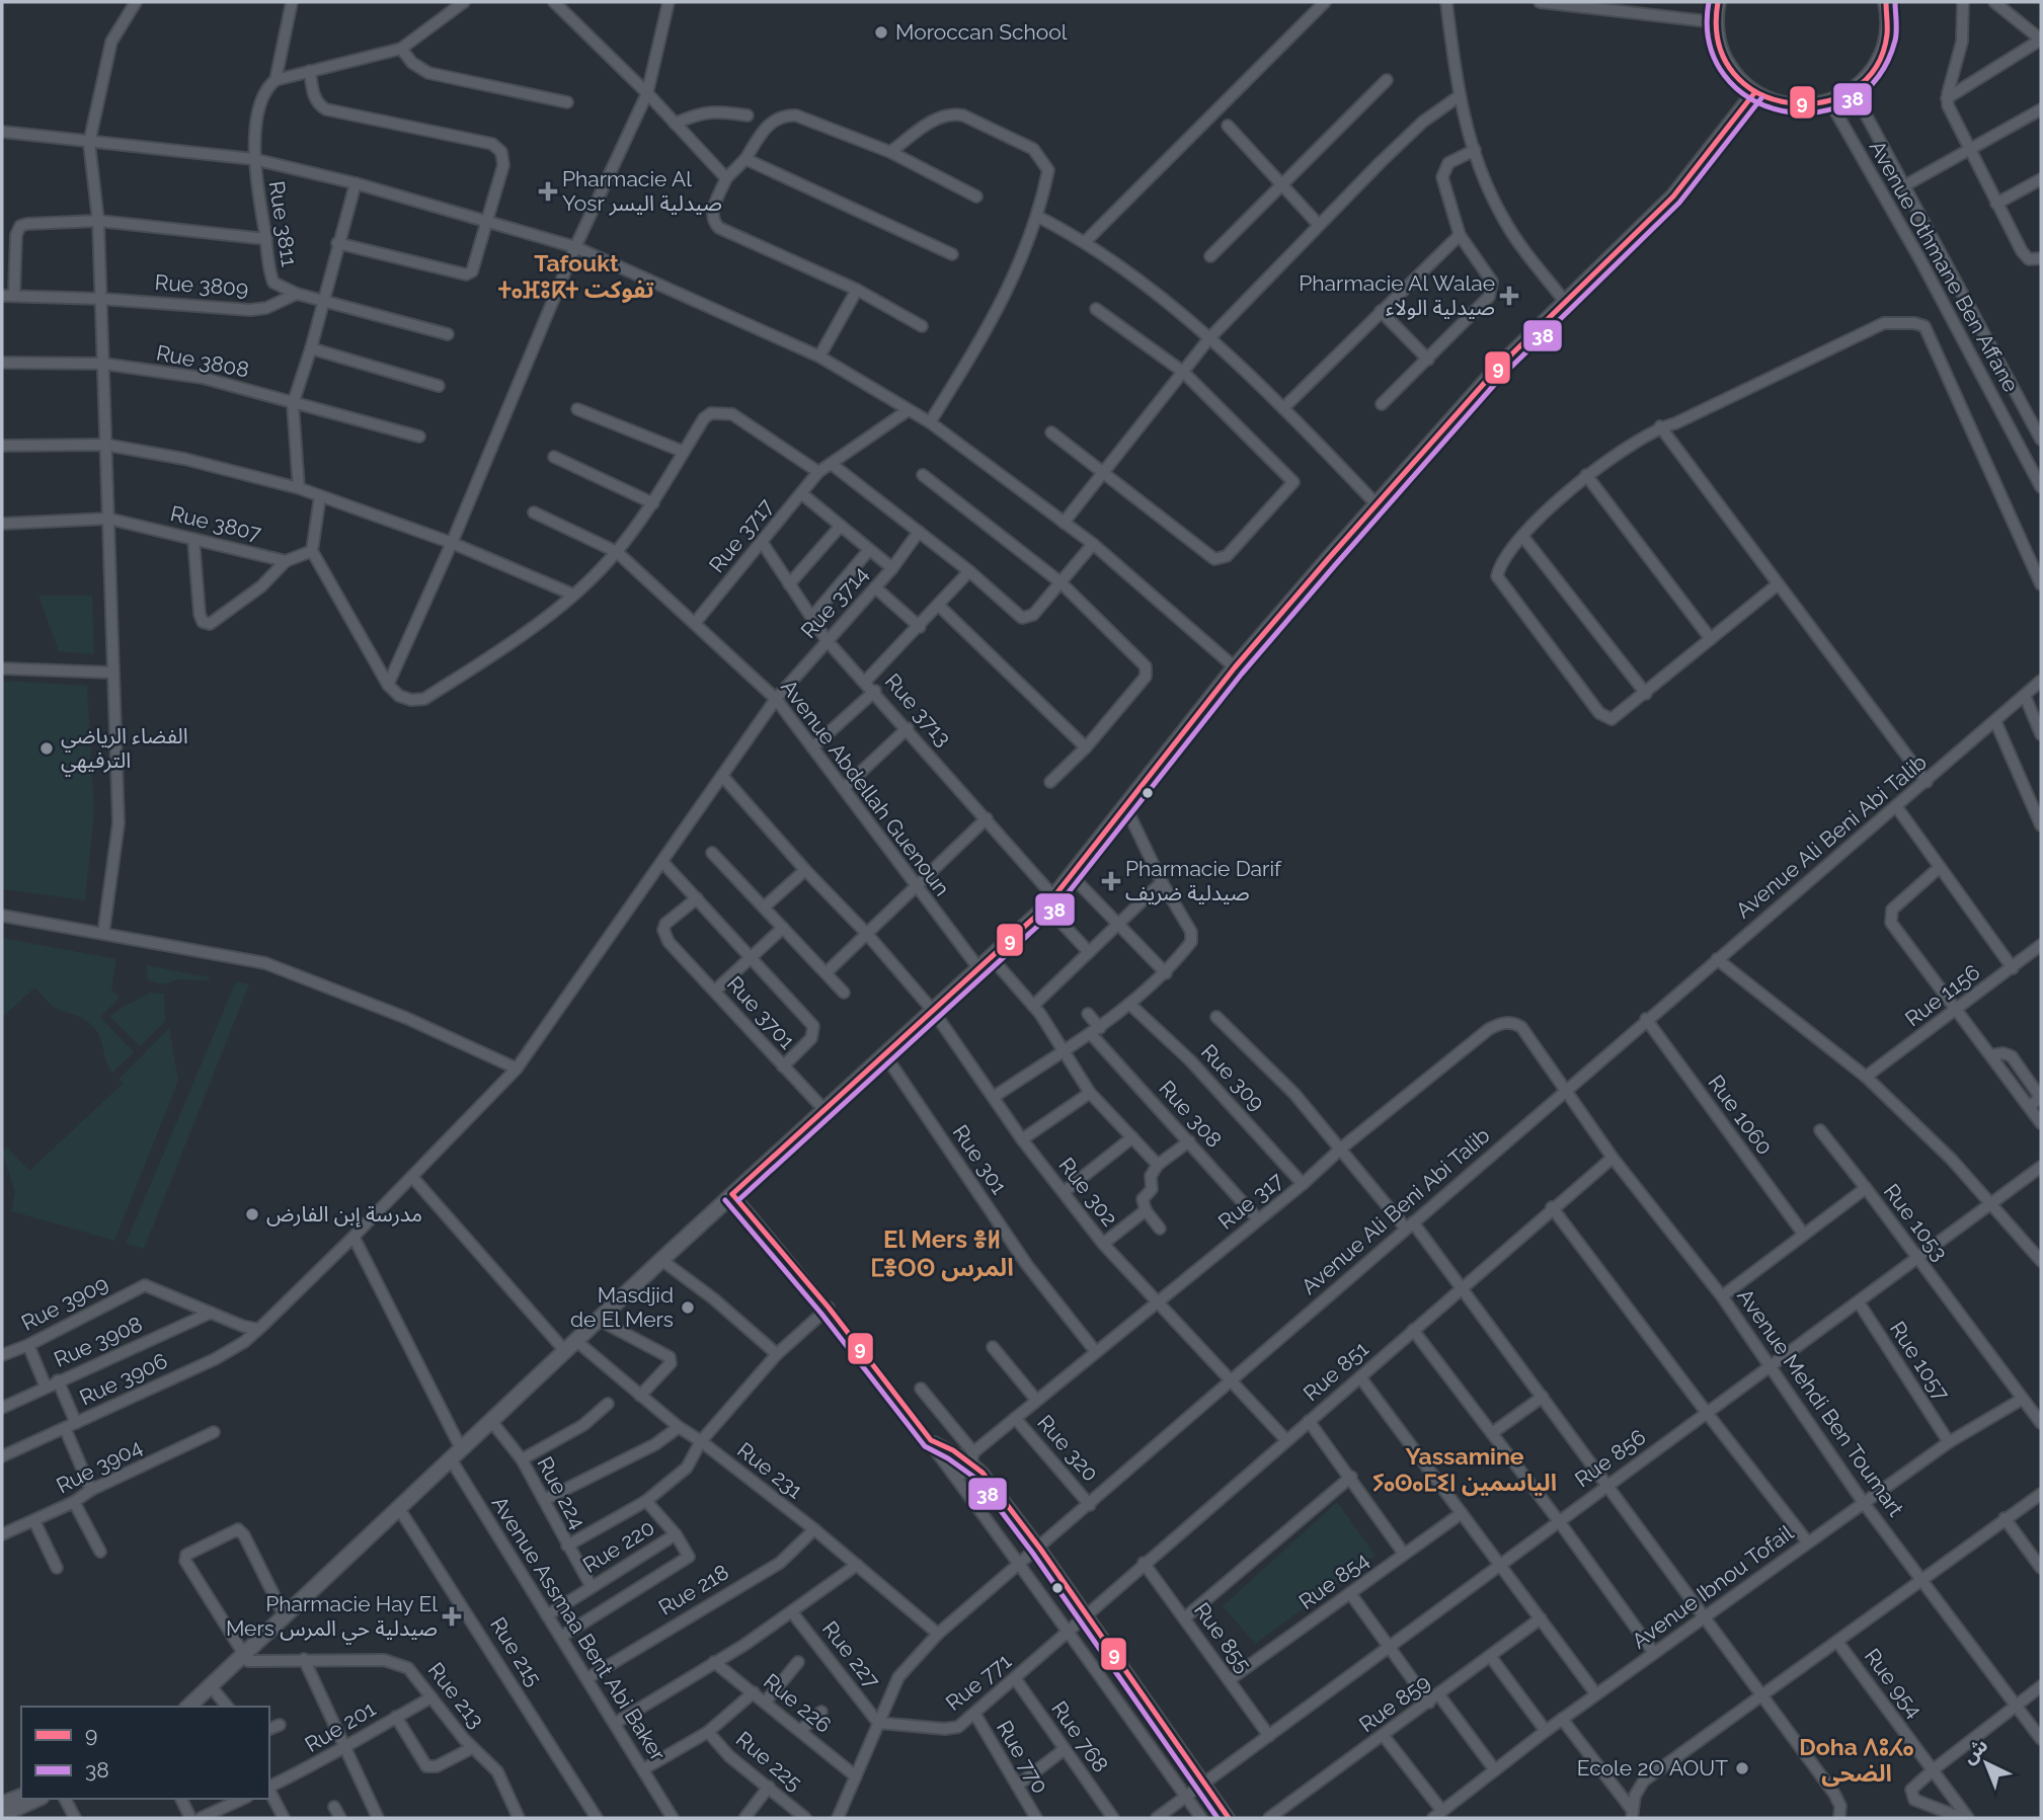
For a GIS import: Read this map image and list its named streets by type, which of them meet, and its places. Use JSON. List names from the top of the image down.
{
  "streets": {
    "street": [
      "Rue 3811",
      "Avenue Othmane Ben Affane",
      "Rue 3809",
      "Rue 3808",
      "Rue 3807",
      "Rue 3717",
      "Rue 3714",
      "Rue 3713",
      "Avenue Abdellah Guenoun",
      "Avenue Ali Beni Abi Talib",
      "Rue 1156",
      "Rue 3701",
      "Rue 309",
      "Rue 308",
      "Rue 1060",
      "Rue 301",
      "Rue 302",
      "Rue 317",
      "Rue 1053",
      "Rue 3909",
      "Rue 3908",
      "Rue 1057",
      "Rue 851",
      "Rue 3906",
      "Avenue Mehdi Ben Toumart",
      "Rue 320",
      "Rue 856",
      "Rue 3904",
      "Rue 231",
      "Rue 224",
      "Rue 220",
      "Rue 854",
      "Avenue Ibnou Tofail",
      "Rue 218",
      "Avenue Assmaa Bent Abi Baker",
      "Rue 855",
      "Rue 215",
      "Rue 227",
      "Rue 771",
      "Rue 954",
      "Rue 213",
      "Rue 226",
      "Rue 859",
      "Rue 201",
      "Rue 768",
      "Rue 770",
      "Rue 225"
    ]
  },
  "crossings": [
    ["Rue 3811", "Rue 3809"],
    ["Rue 3717", "Rue 3713"],
    ["Rue 3717", "Avenue Abdellah Guenoun"],
    ["Rue 3714", "Rue 3713"],
    ["Rue 3714", "Avenue Abdellah Guenoun"],
    ["Rue 3714", "Rue 302"],
    ["Rue 3714", "Rue 3906"],
    ["Avenue Ali Beni Abi Talib", "Rue 1060"],
    ["Avenue Ali Beni Abi Talib", "Rue 302"],
    ["Avenue Ali Beni Abi Talib", "Rue 317"],
    ["Avenue Ali Beni Abi Talib", "Avenue Mehdi Ben Toumart"],
    ["Avenue Ali Beni Abi Talib", "Rue 320"],
    ["Avenue Ali Beni Abi Talib", "Rue 231"],
    ["Avenue Ali Beni Abi Talib", "Rue 227"],
    ["Avenue Ali Beni Abi Talib", "Rue 771"],
    ["Avenue Ali Beni Abi Talib", "Rue 226"],
    ["Rue 309", "Rue 317"],
    ["Rue 308", "Rue 317"],
    ["Rue 1060", "Rue 1053"],
    ["Rue 301", "Rue 317"],
    ["Rue 302", "Rue 317"],
    ["Rue 302", "Rue 851"],
    ["Rue 317", "Avenue Mehdi Ben Toumart"],
    ["Rue 317", "Rue 320"],
    ["Rue 1053", "Avenue Mehdi Ben Toumart"],
    ["Rue 1053", "Rue 856"],
    ["Rue 1053", "Avenue Ibnou Tofail"],
    ["Rue 3909", "Rue 3908"],
    ["Rue 1057", "Rue 856"],
    ["Rue 1057", "Avenue Ibnou Tofail"],
    ["Rue 851", "Avenue Mehdi Ben Toumart"],
    ["Rue 851", "Rue 855"],
    ["Rue 851", "Rue 771"],
    ["Rue 3906", "Avenue Assmaa Bent Abi Baker"],
    ["Avenue Mehdi Ben Toumart", "Rue 856"],
    ["Avenue Mehdi Ben Toumart", "Avenue Ibnou Tofail"],
    ["Rue 856", "Rue 855"],
    ["Rue 231", "Rue 218"],
    ["Rue 224", "Rue 220"],
    ["Rue 220", "Avenue Assmaa Bent Abi Baker"],
    ["Rue 854", "Rue 855"],
    ["Rue 218", "Avenue Assmaa Bent Abi Baker"],
    ["Rue 227", "Rue 771"],
    ["Rue 771", "Rue 768"],
    ["Rue 771", "Rue 770"],
    ["Rue 213", "Rue 201"]
  ],
  "districts": [
    "Tafoukt ⵜⴰⴼⵓⴽⵜ تفوكت",
    "El Mers ⴻⵍ ⵎⴻⵔⵙ المرس",
    "Yassamine ⵢⴰⵙⴰⵎⵉⵏ الياسمين",
    "Doha ⴷⵓⵃⴰ الضحى"
  ],
  "places": {
    "other": [
      "Moroccan School",
      "الفضاء الرياضي الترفيهي",
      "مدرسة إبن الفارض",
      "Masdjid de El Mers",
      "Ecole 2O AOUT"
    ],
    "health": [
      "Pharmacie Al Yosr صيدلية اليسر",
      "Pharmacie Al Walae صيدلية الولاء",
      "Pharmacie Darif صيدلية ضريف",
      "Pharmacie Hay El Mers صيدلية حي المرس"
    ]
  },
  "lines": ["transit line 9", "transit line 38"],
  "legend": ["9", "38"],
  "north": "top left"
}
